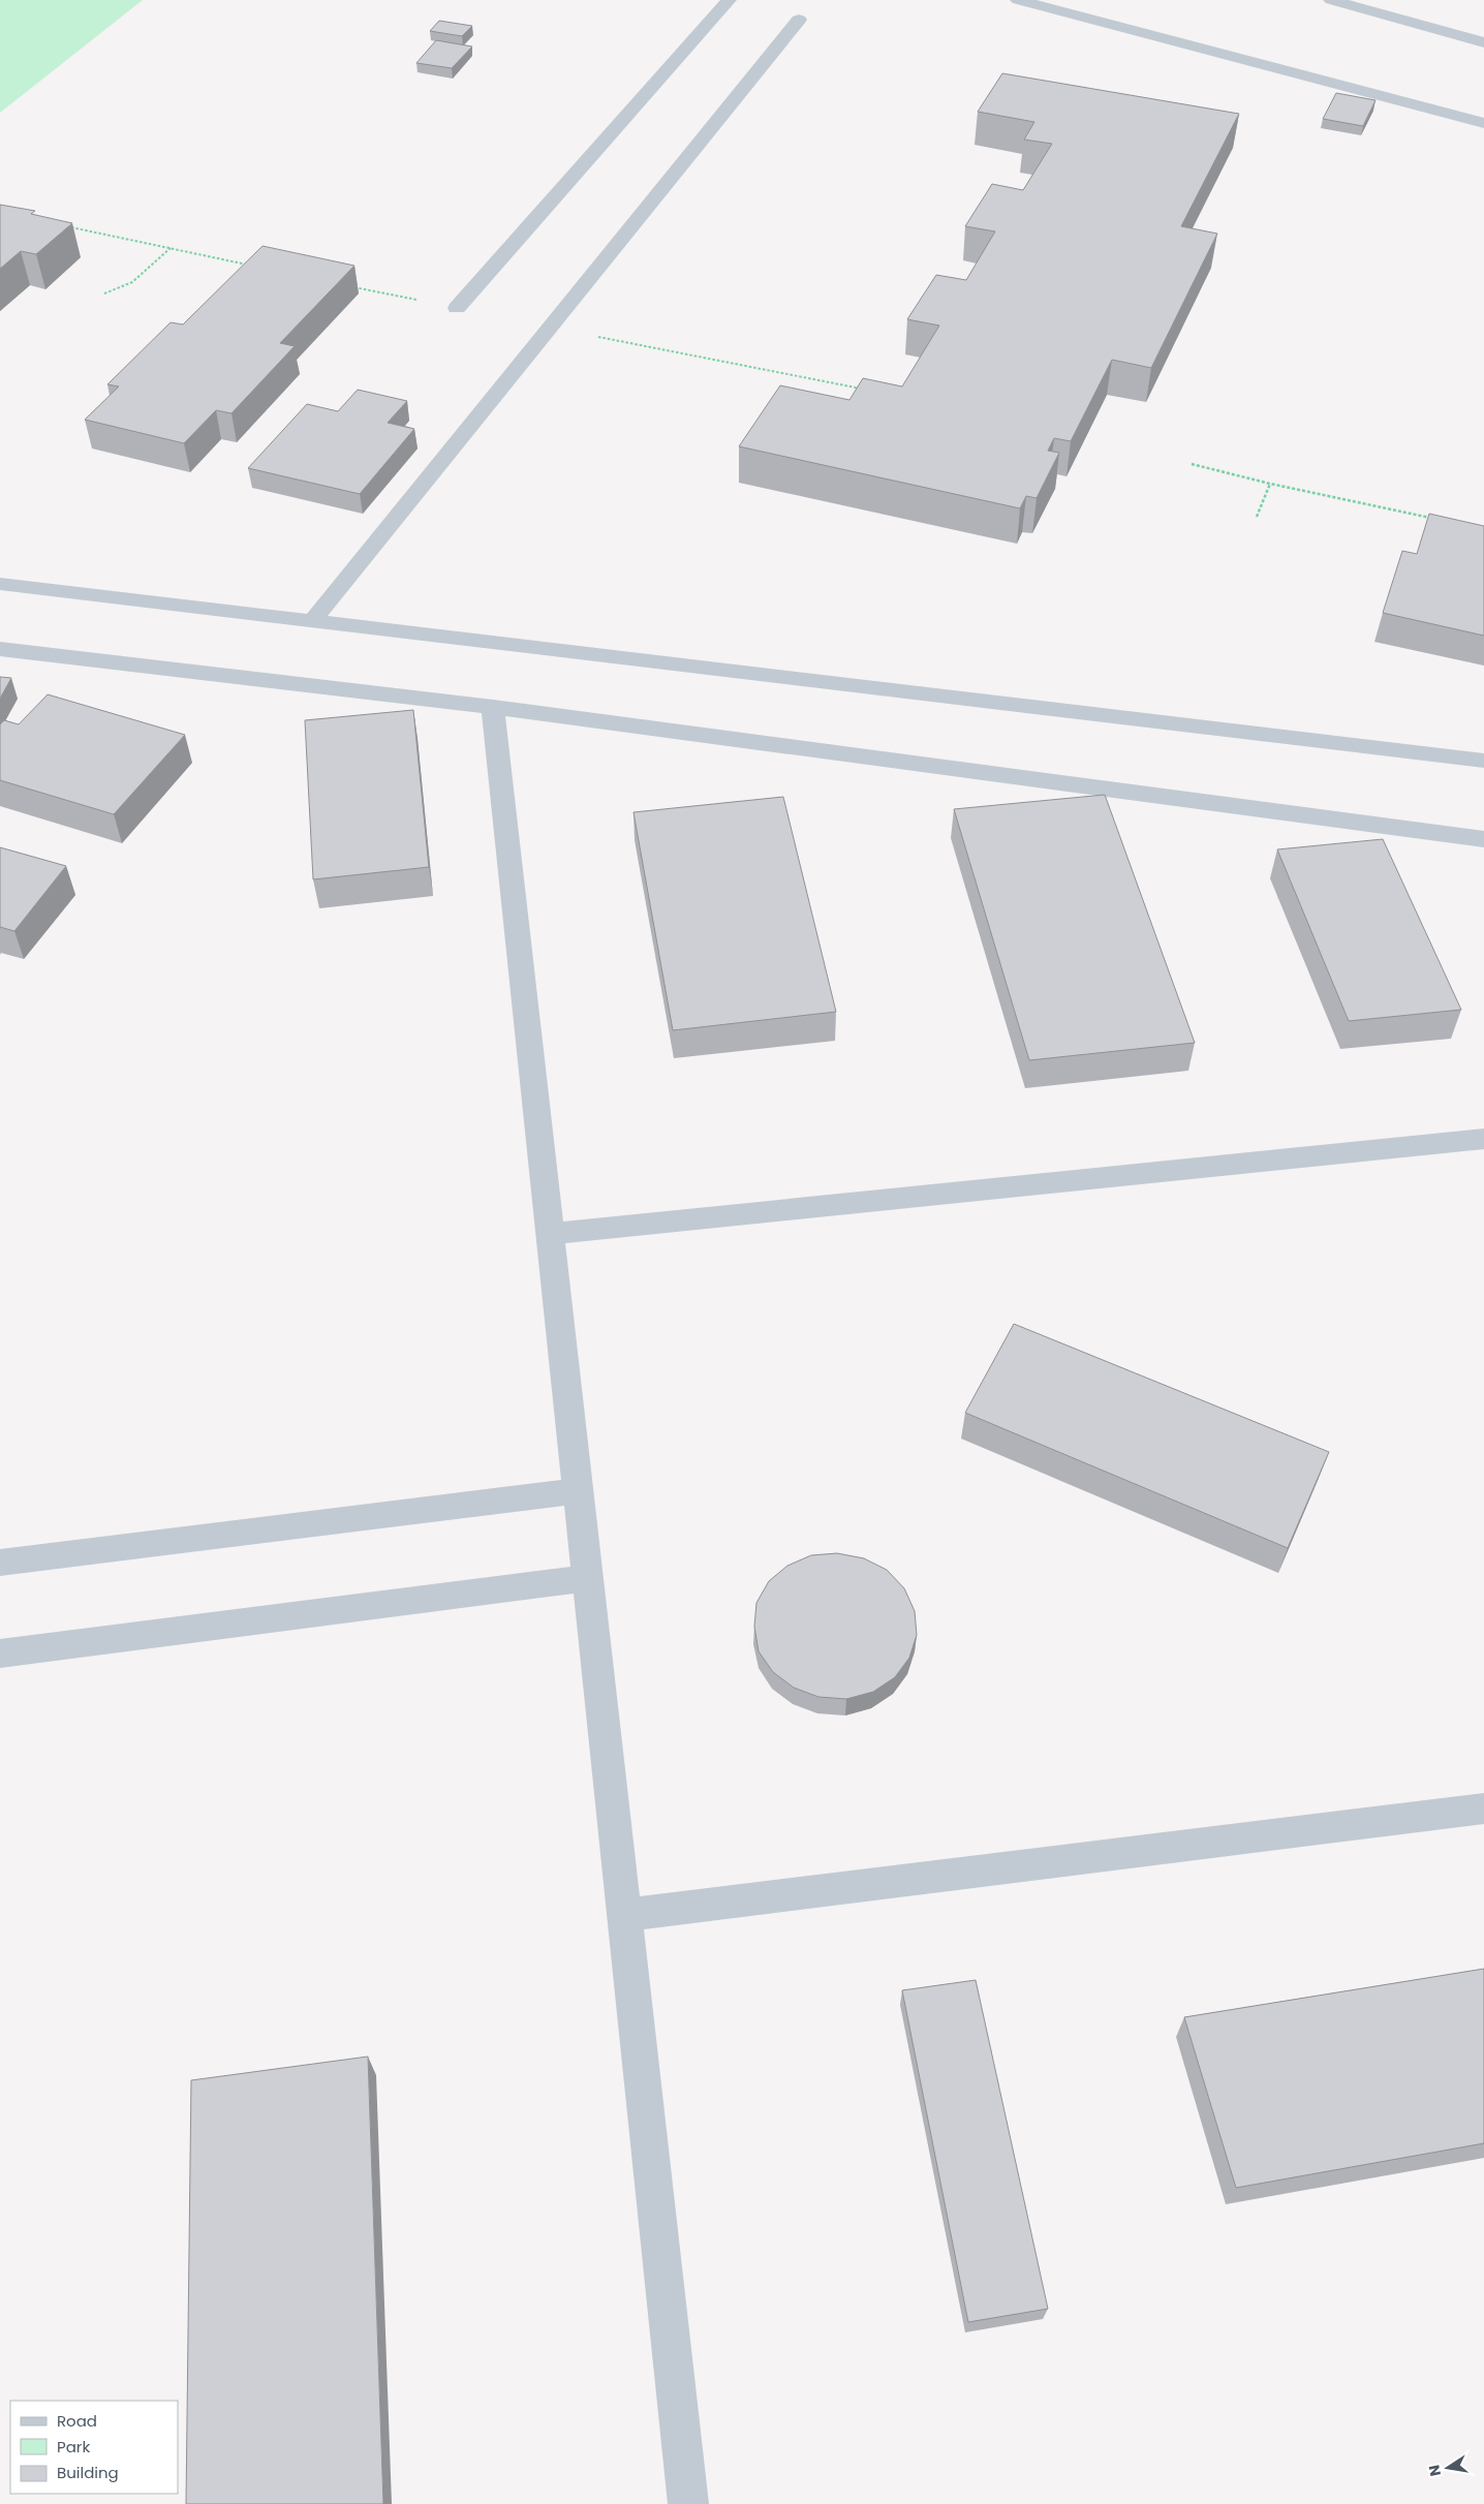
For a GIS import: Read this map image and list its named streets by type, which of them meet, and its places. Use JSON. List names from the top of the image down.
{
  "legend": ["Road", "Park", "Building"],
  "north": "left"
}
